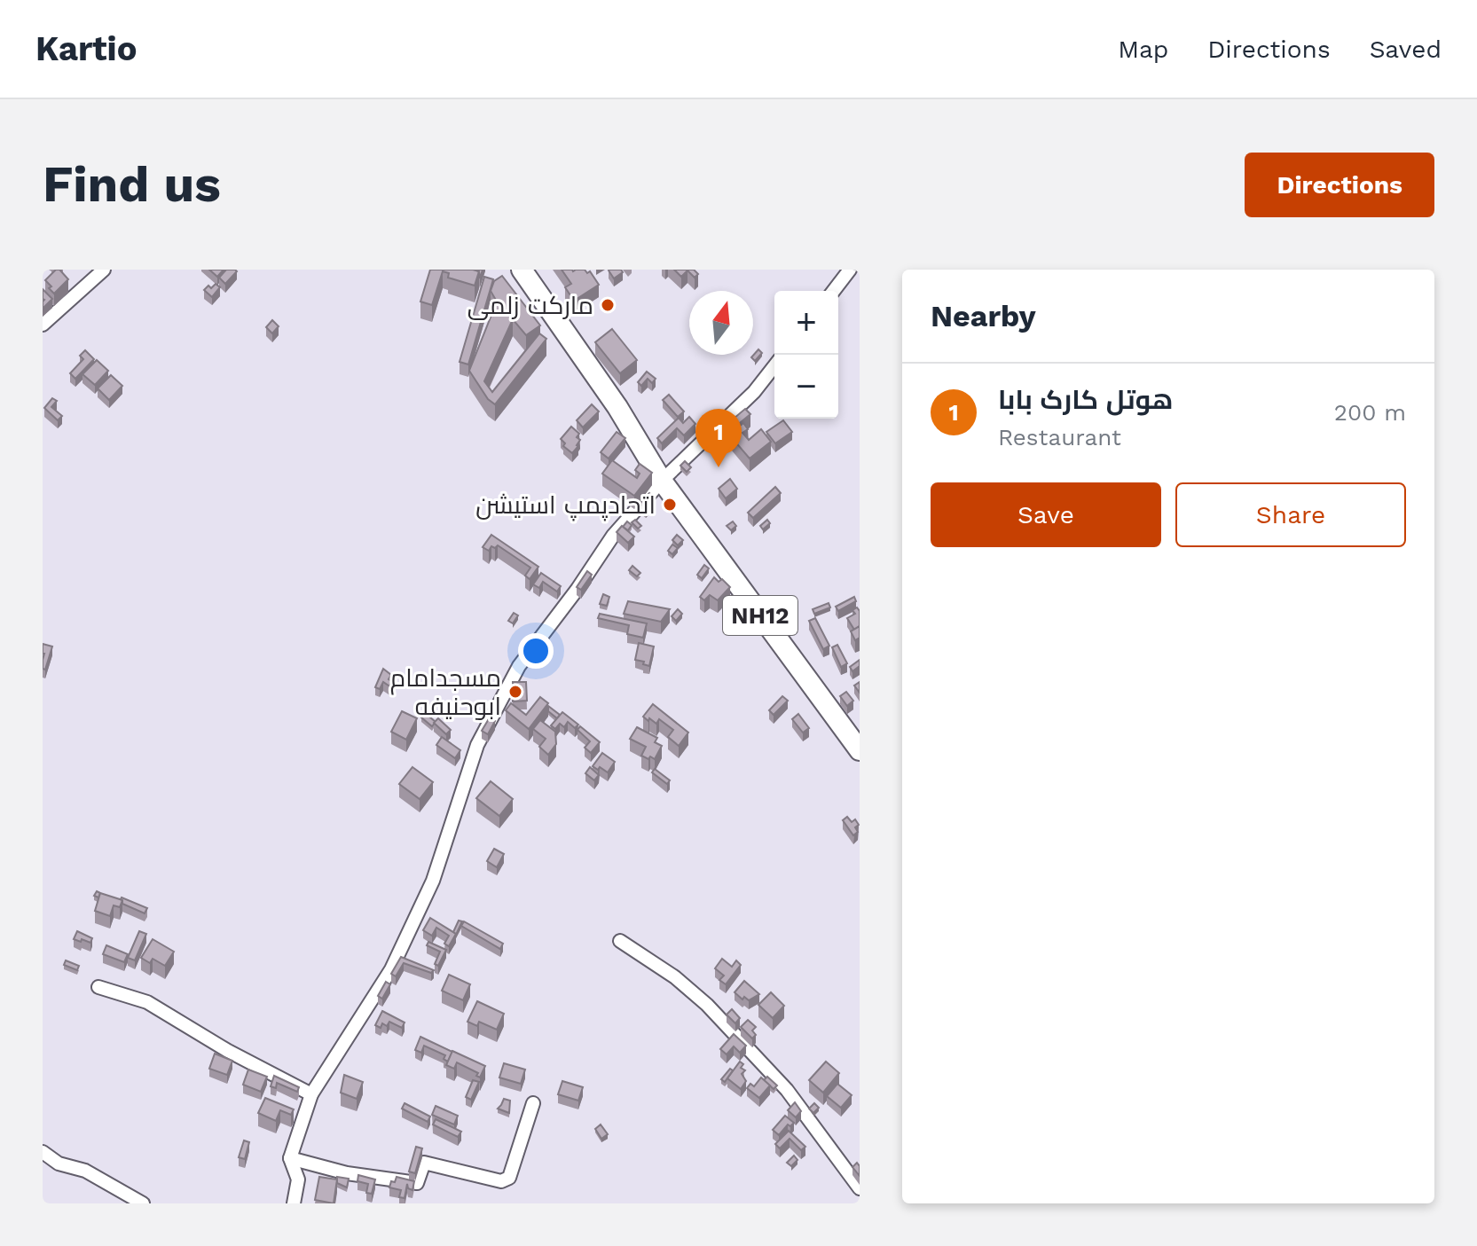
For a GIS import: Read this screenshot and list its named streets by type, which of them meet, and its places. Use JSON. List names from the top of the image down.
{
  "streets": {
    "highway": ["NH12"]
  },
  "places": ["مارکت زلمی", "اتحادپمپ استیشن", "مسجدامام ابوحنیفه"],
  "north": "top",
  "page": {
    "header": "Kartio",
    "nav": ["Map", "Directions", "Saved"],
    "buttons": [
      "Directions",
      ["Save", "Share"]
    ],
    "title": "Find us",
    "heading": "Nearby",
    "map_buttons": ["+", "−"],
    "list": [
      {
        "mark": "1",
        "name": "هوتل کارک بابا",
        "note": "Restaurant",
        "value": "200 m"
      }
    ],
    "pins": "1"
  }
}
